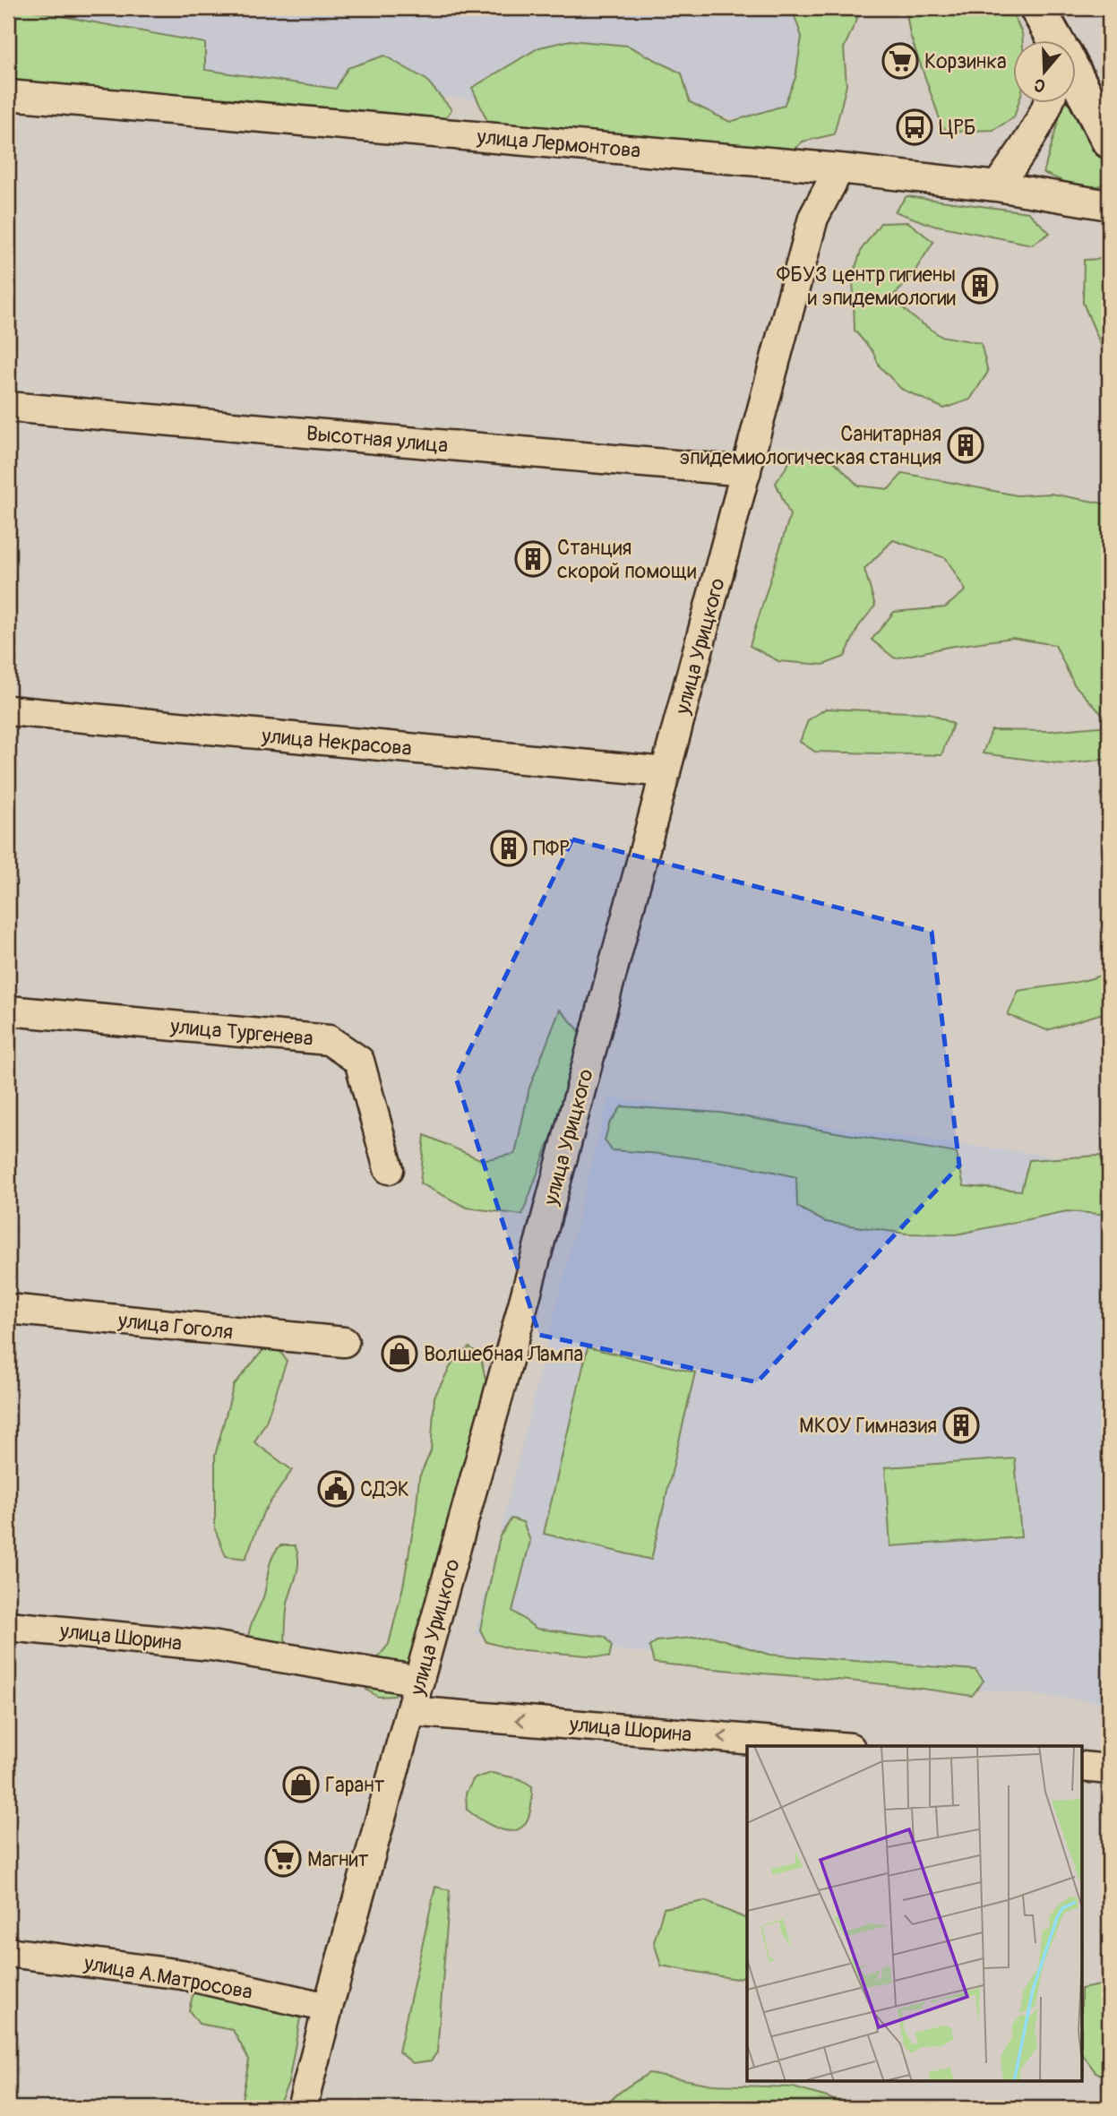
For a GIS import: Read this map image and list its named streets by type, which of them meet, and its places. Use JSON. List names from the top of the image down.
{
  "streets": {
    "street": [
      "улица Лермонтова",
      "Высотная улица",
      "улица Урицкого",
      "улица Некрасова",
      "улица Тургенева",
      "улица Гоголя",
      "улица Шорина",
      "улица А.Матросова"
    ]
  },
  "crossings": [
    ["улица Лермонтова", "улица Урицкого"],
    ["Высотная улица", "улица Урицкого"],
    ["улица Урицкого", "улица Некрасова"],
    ["улица Урицкого", "улица Шорина"],
    ["улица Урицкого", "улица А.Матросова"]
  ],
  "one_way": ["улица Шорина"],
  "places": {
    "supermarket": ["Корзинка", "Магнит"],
    "bus stop": ["ЦРБ"],
    "building": [
      "ФБУЗ центр гигиены и эпидемиологии",
      "Санитарная эпидемиологическая станция",
      "Станция скорой помощи",
      "ПФР",
      "МКОУ Гимназия"
    ],
    "shop": ["Волшебная Лампа", "Гарант"],
    "public building": ["СДЭК"]
  },
  "north": "bottom"
}
